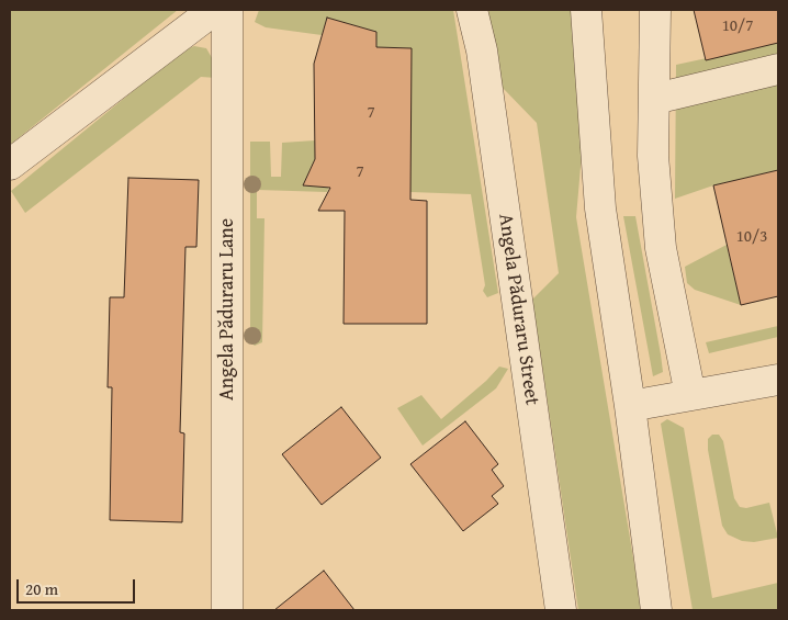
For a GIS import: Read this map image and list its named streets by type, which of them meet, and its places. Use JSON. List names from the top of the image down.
{
  "streets": {
    "street": ["Angela Păduraru Lane", "Angela Păduraru Street"]
  },
  "house_numbers": [
    "10/7",
    "7",
    "7",
    "10/3"
  ],
  "scale_bar": "20 m"
}
